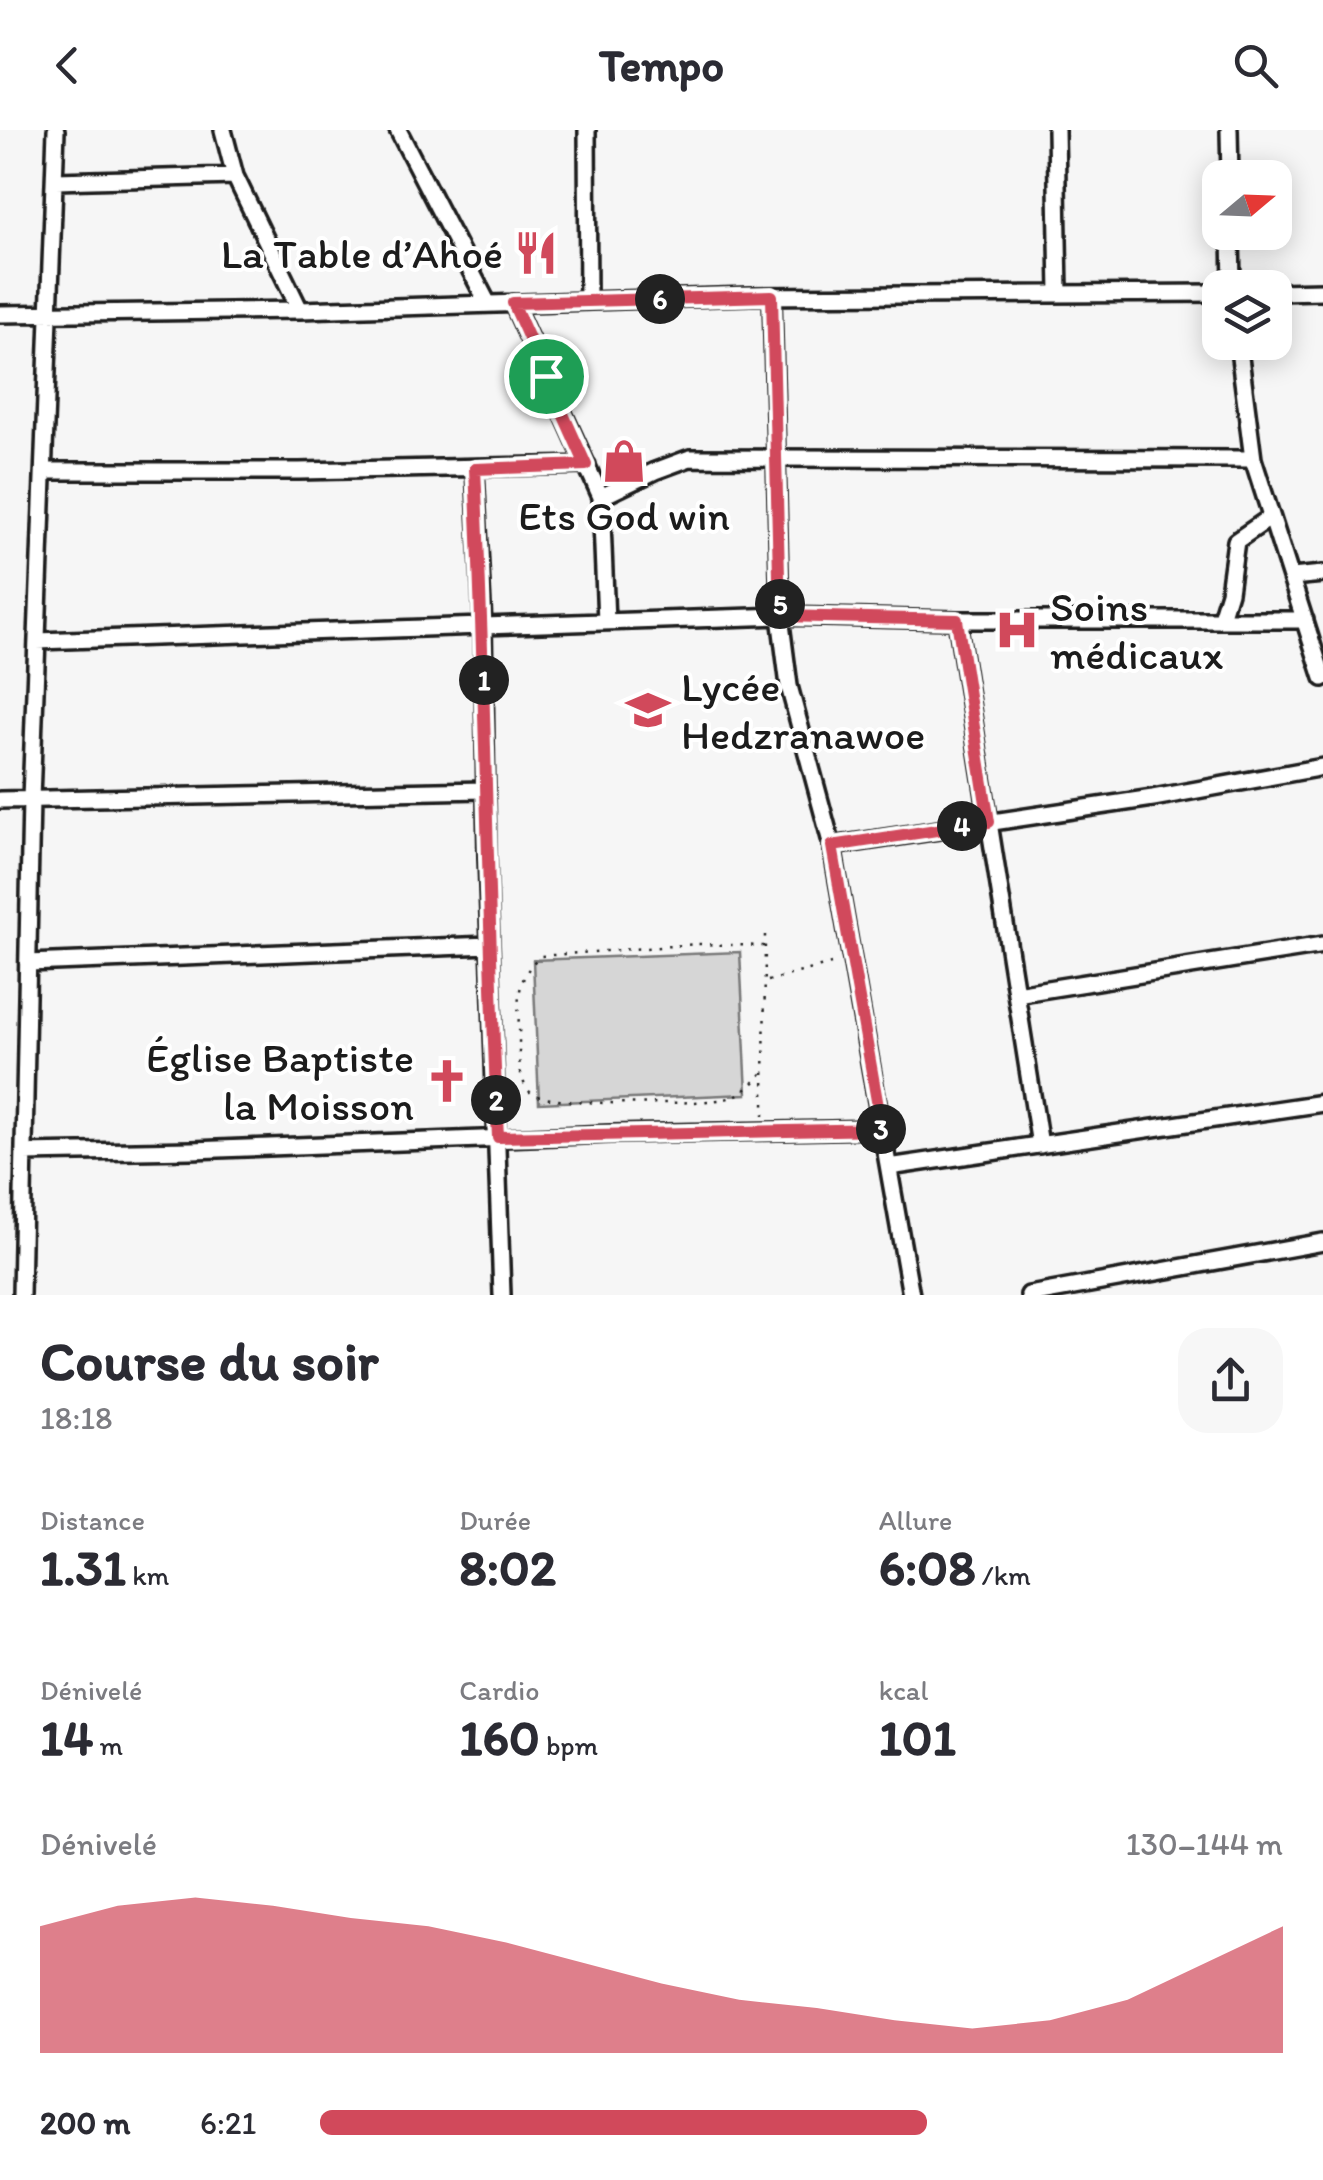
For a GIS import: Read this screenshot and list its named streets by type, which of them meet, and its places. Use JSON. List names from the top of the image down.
{
  "places": {
    "restaurant": ["La Table d’Ahoé"],
    "shop": ["Ets God win"],
    "hospital": ["Soins médicaux"],
    "school or university": ["Lycée Hedzranawoe"],
    "church": ["Église Baptiste la Moisson"]
  },
  "north": "right",
  "page": {
    "header": "Tempo",
    "pins": [
      "6",
      "5",
      "1",
      "4",
      "2",
      "3"
    ],
    "heading": ["Course du soir", "18:18"],
    "stats": [
      ["Distance", "1.31 km"],
      ["Durée", "8:02"],
      ["Allure", "6:08 /km"],
      ["Dénivelé", "14 m"],
      ["Cardio", "160 bpm"],
      ["kcal", "101"]
    ],
    "chart": ["Dénivelé", "130–144 m"],
    "list": [
      {
        "name": "200 m",
        "note": "6:21"
      }
    ]
  }
}
